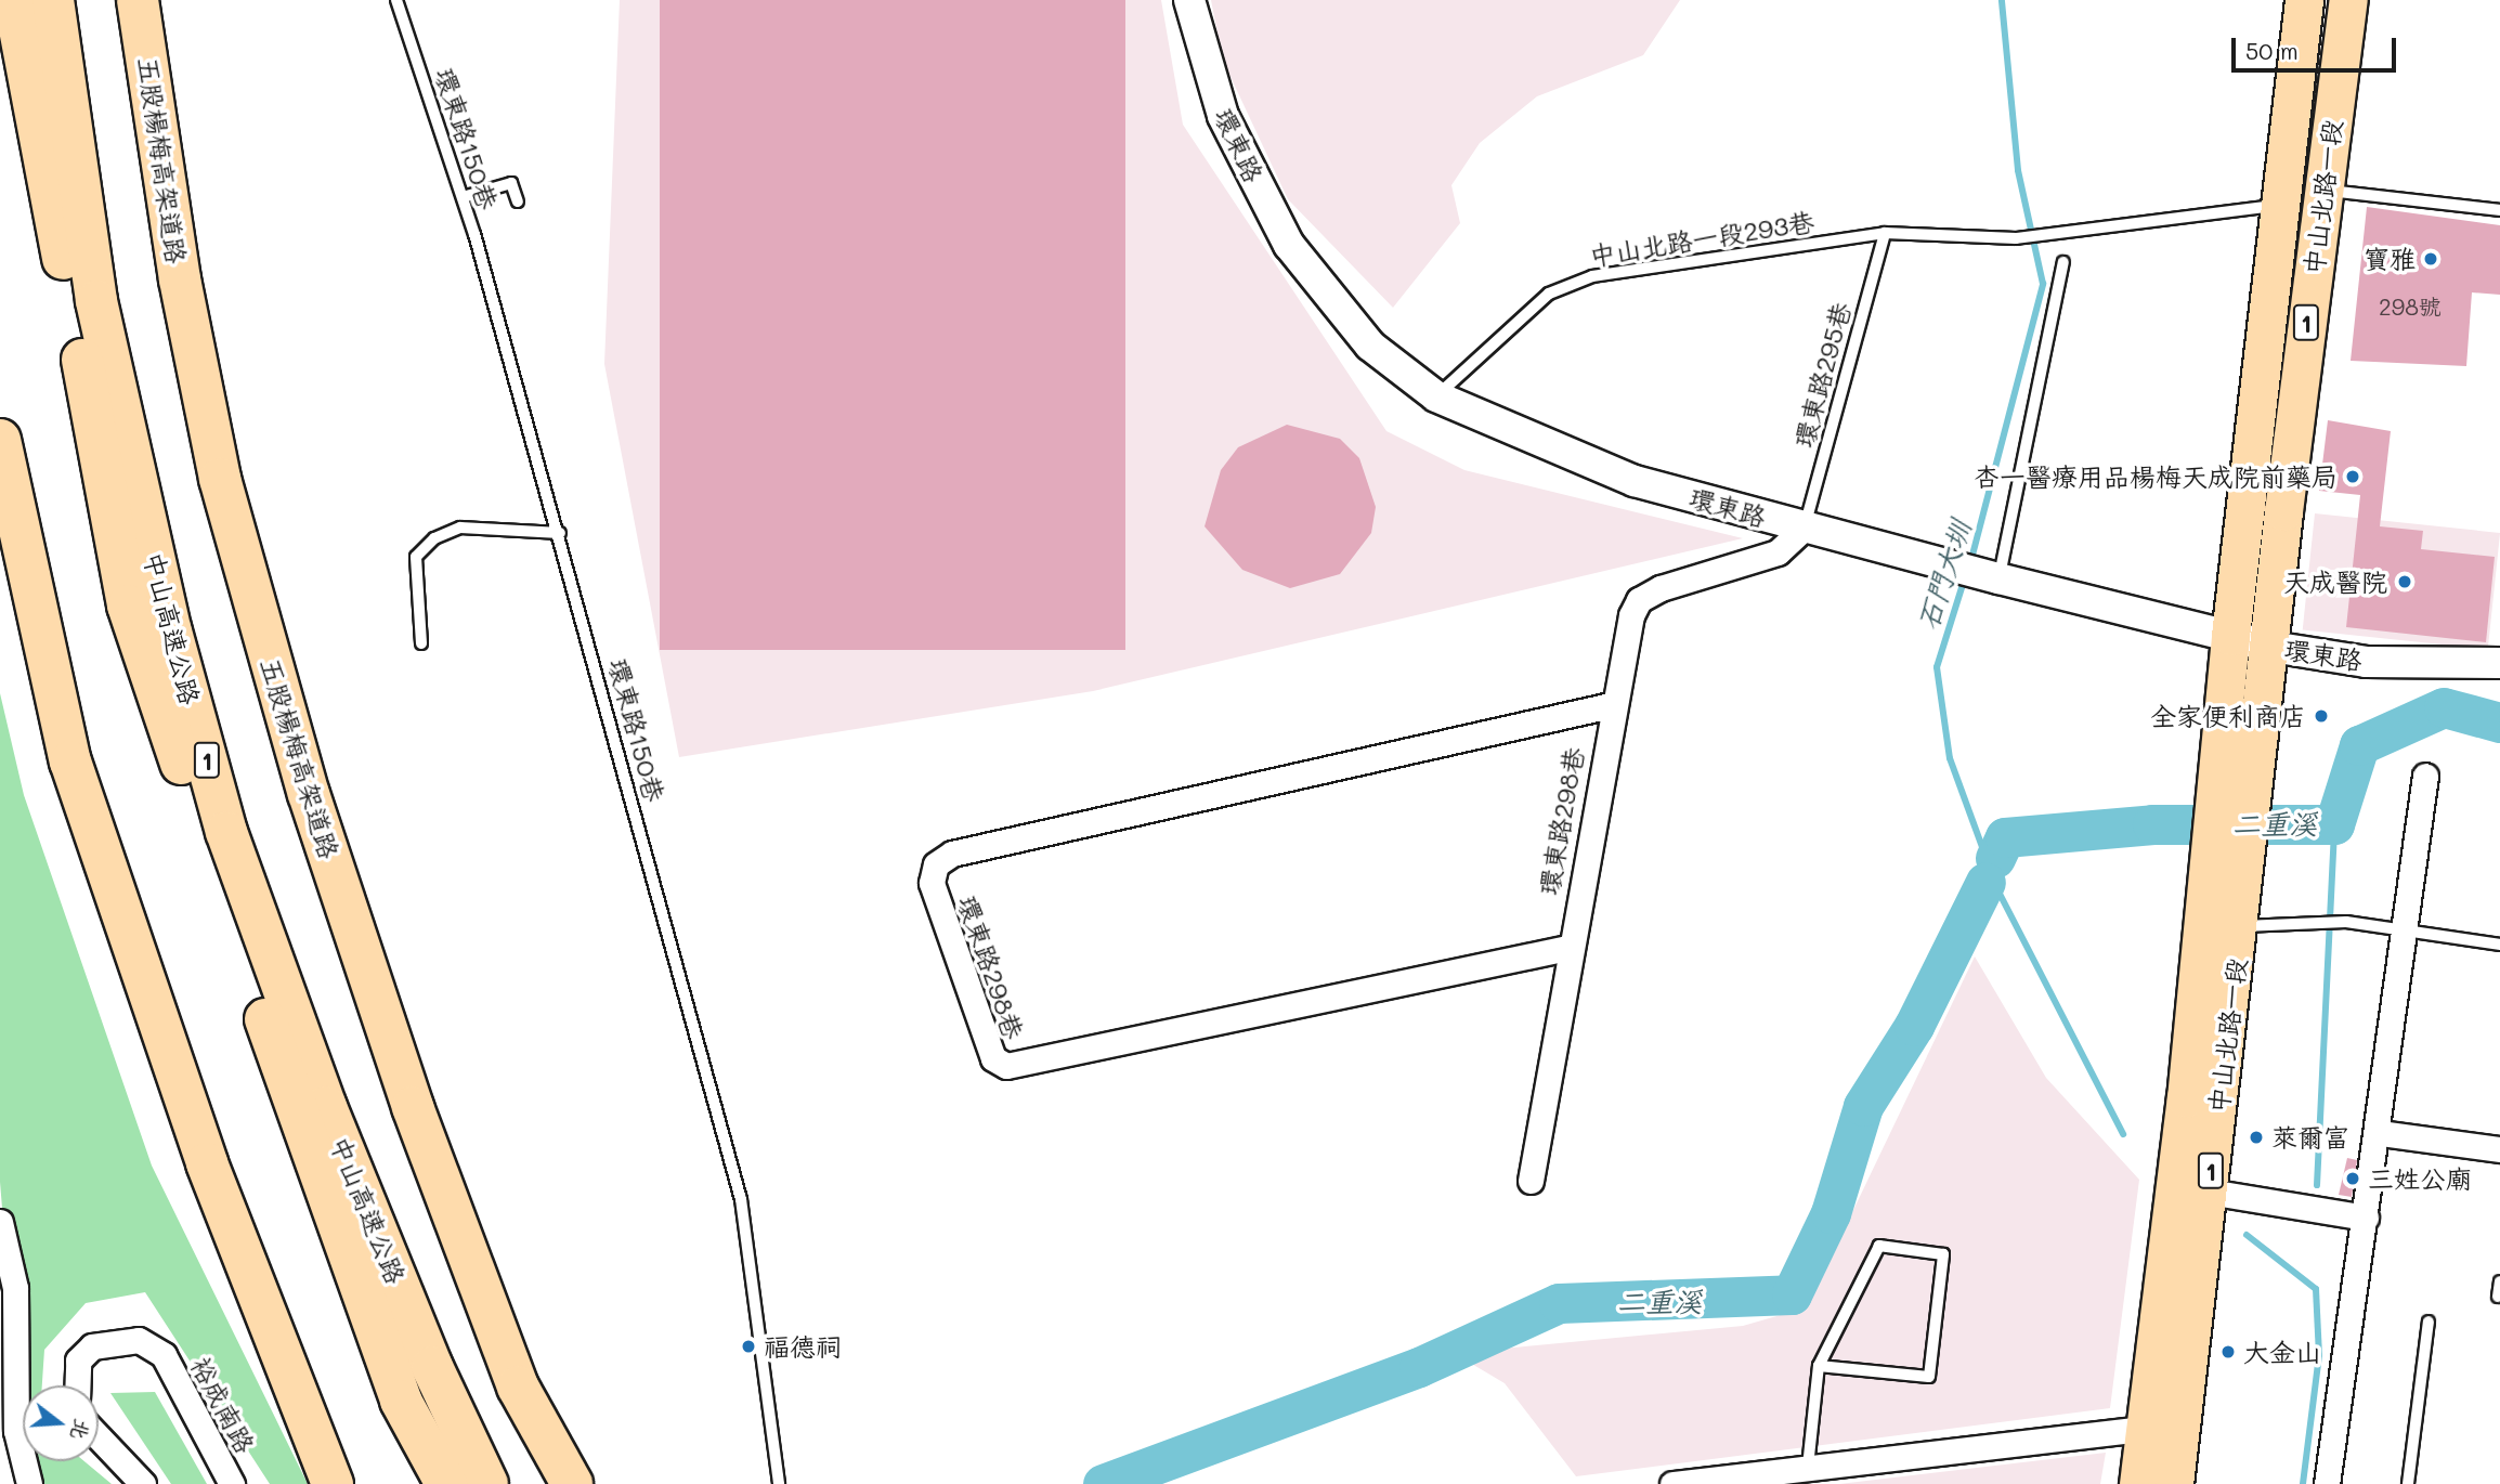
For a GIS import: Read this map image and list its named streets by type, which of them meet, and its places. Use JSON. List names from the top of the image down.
{
  "streets": {
    "highway": ["五股楊梅高架道路", "1", "中山高速公路"],
    "main road": ["中山北路一段"],
    "street": ["環東路", "環東路298巷", "裕成南路"],
    "lane": ["環東路150巷", "中山北路一段293巷", "環東路295巷"]
  },
  "crossings": [
    ["環東路", "中山北路一段"],
    ["環東路", "中山北路一段293巷"],
    ["環東路", "環東路295巷"],
    ["環東路", "環東路298巷"],
    ["中山北路一段", "中山北路一段293巷"],
    ["中山北路一段293巷", "環東路295巷"],
    ["環東路295巷", "環東路298巷"]
  ],
  "water": ["石門大圳", "二重溪"],
  "places": [
    "寶雅",
    "杏一醫療用品楊梅天成院前藥局",
    "天成醫院",
    "全家便利商店",
    "萊爾富",
    "三姓公廟",
    "福德祠",
    "大金山"
  ],
  "house_numbers": ["298號"],
  "scale_bar": "50 m",
  "north": "right"
}
